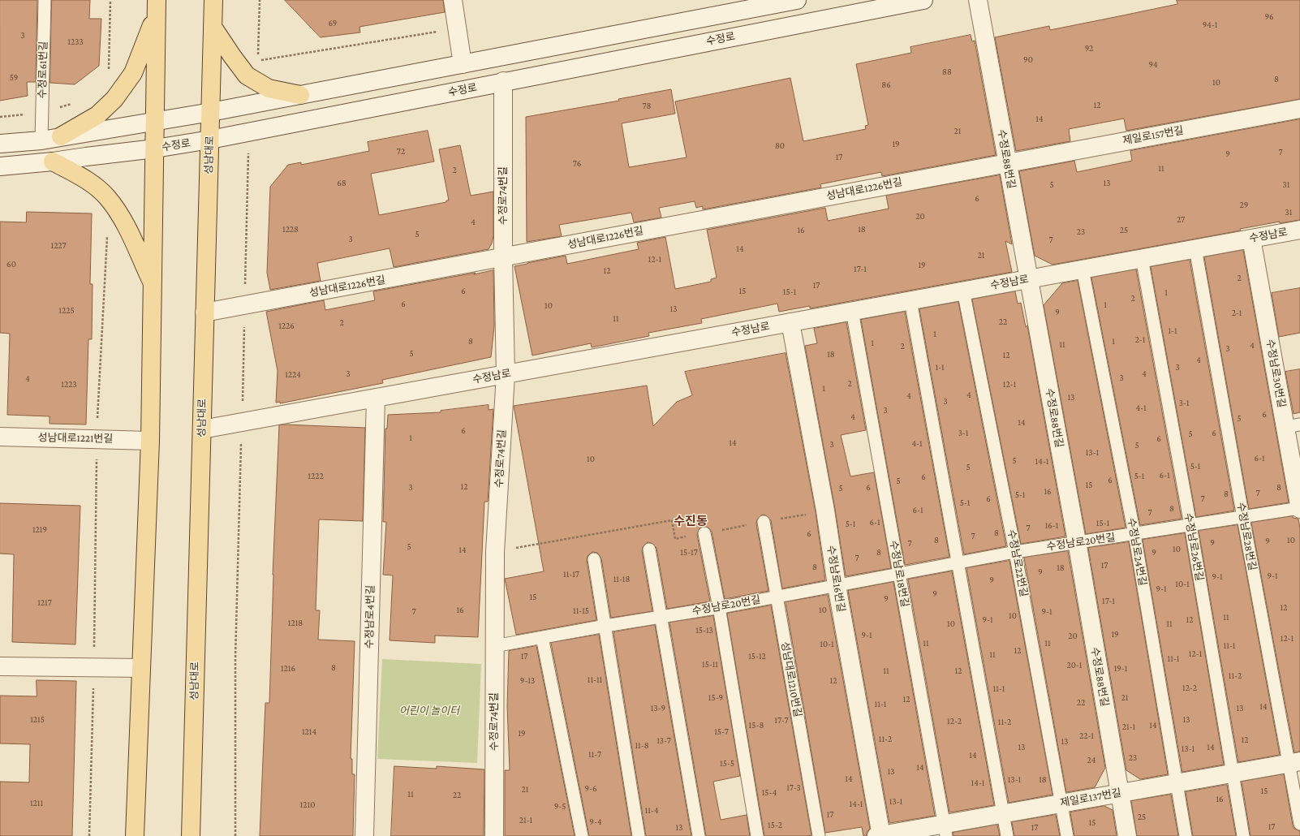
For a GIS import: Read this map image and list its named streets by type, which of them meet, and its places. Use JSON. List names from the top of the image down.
{
  "streets": {
    "main road": ["성남대로"],
    "street": [
      "수정로",
      "제일로157번길",
      "수정로88번길",
      "성남대로1226번길",
      "수정로74번길",
      "수정남로",
      "수정남로30번길",
      "성남대로1221번길",
      "수정남로16번길",
      "수정남로4번길",
      "제일로137번길"
    ],
    "lane": [
      "수정로61번길",
      "수정남로28번길",
      "수정남로20번길",
      "수정남로26번길",
      "수정남로24번길",
      "수정남로22번길",
      "수정남로18번길",
      "성남대로1210번길"
    ]
  },
  "crossings": [
    ["수정로", "성남대로"],
    ["수정로", "수정로74번길"],
    ["제일로157번길", "수정로88번길"],
    ["제일로157번길", "성남대로1226번길"],
    ["성남대로", "성남대로1226번길"],
    ["성남대로", "수정남로"],
    ["수정로88번길", "성남대로1226번길"],
    ["수정로88번길", "수정남로"],
    ["수정로88번길", "수정남로20번길"],
    ["수정로88번길", "제일로137번길"],
    ["성남대로1226번길", "수정로74번길"],
    ["수정로74번길", "수정남로"],
    ["수정로74번길", "수정남로20번길"],
    ["수정남로", "수정남로30번길"],
    ["수정남로", "수정남로28번길"],
    ["수정남로", "수정남로26번길"],
    ["수정남로", "수정남로24번길"],
    ["수정남로", "수정남로22번길"],
    ["수정남로", "수정남로18번길"],
    ["수정남로", "수정남로16번길"],
    ["수정남로", "수정남로4번길"],
    ["수정남로30번길", "수정남로20번길"],
    ["수정남로28번길", "수정남로20번길"],
    ["수정남로28번길", "제일로137번길"],
    ["수정남로20번길", "수정남로26번길"],
    ["수정남로20번길", "수정남로24번길"],
    ["수정남로20번길", "수정남로22번길"],
    ["수정남로20번길", "수정남로18번길"],
    ["수정남로20번길", "수정남로16번길"],
    ["수정남로20번길", "성남대로1210번길"],
    ["수정남로26번길", "제일로137번길"],
    ["수정남로24번길", "제일로137번길"],
    ["수정남로22번길", "제일로137번길"],
    ["수정남로18번길", "제일로137번길"],
    ["수정남로16번길", "제일로137번길"]
  ],
  "districts": ["수진동"],
  "parks": ["어린이 놀이터"],
  "house_numbers": [
    "96",
    "69",
    "94-1",
    "3",
    "1233",
    "92",
    "90",
    "94",
    "88",
    "59",
    "8",
    "10",
    "86",
    "12",
    "78",
    "14",
    "21",
    "19",
    "80",
    "72",
    "7",
    "9",
    "17",
    "76",
    "11",
    "2",
    "68",
    "13",
    "5",
    "31",
    "6",
    "29",
    "31",
    "20",
    "27",
    "4",
    "1228",
    "18",
    "16",
    "25",
    "23",
    "5",
    "3",
    "7",
    "1227",
    "14",
    "21",
    "12-1",
    "60",
    "19",
    "17-1",
    "12",
    "2",
    "17",
    "6",
    "15",
    "15-1",
    "1",
    "2",
    "6",
    "1",
    "10",
    "13",
    "1225",
    "9",
    "2-1",
    "11",
    "22",
    "2",
    "1226",
    "1-1",
    "1",
    "2-1",
    "8",
    "1",
    "1",
    "11",
    "4",
    "2",
    "3",
    "5",
    "18",
    "12",
    "4",
    "1-1",
    "3",
    "3",
    "4",
    "1224",
    "3",
    "4",
    "2",
    "1223",
    "12-1",
    "1",
    "4",
    "4",
    "13",
    "3",
    "3-1",
    "4-1",
    "3",
    "6",
    "4",
    "5",
    "14",
    "6",
    "3-1",
    "6",
    "5",
    "1",
    "6",
    "14",
    "4-1",
    "3",
    "5",
    "13-1",
    "6-1",
    "10",
    "5",
    "14-1",
    "5-1",
    "5",
    "6-1",
    "1222",
    "5-1",
    "6",
    "6",
    "5",
    "15",
    "12",
    "3",
    "6",
    "8",
    "5",
    "16",
    "7",
    "8",
    "5-1",
    "6",
    "7",
    "5-1",
    "8",
    "6-1",
    "7",
    "6-1",
    "15-1",
    "5-1",
    "16-1",
    "7",
    "1219",
    "8",
    "6",
    "7",
    "8",
    "10",
    "9",
    "9",
    "7",
    "5",
    "10",
    "14",
    "15-17",
    "8",
    "9",
    "7",
    "17",
    "8",
    "18",
    "9",
    "11-17",
    "9-1",
    "9-1",
    "11-18",
    "9",
    "10-1",
    "9-1",
    "9",
    "15",
    "9",
    "17-1",
    "1217",
    "12",
    "16",
    "10",
    "11-15",
    "7",
    "9-1",
    "10",
    "11",
    "9-1",
    "12",
    "1218",
    "10",
    "11",
    "15-13",
    "19",
    "9-1",
    "20",
    "12-1",
    "11",
    "11",
    "10-1",
    "11-1",
    "12",
    "12-1",
    "11",
    "17",
    "15-12",
    "11-1",
    "15-11",
    "20-1",
    "8",
    "1216",
    "19-1",
    "11",
    "12",
    "11-2",
    "11-11",
    "9-13",
    "12",
    "12-2",
    "11-1",
    "15-9",
    "21",
    "12",
    "22",
    "11-1",
    "14",
    "13-9",
    "13",
    "1215",
    "13",
    "17-7",
    "12-2",
    "11-2",
    "15-8",
    "14",
    "21-1",
    "1214",
    "15-7",
    "19",
    "22-1",
    "11-2",
    "12",
    "13-7",
    "13",
    "11-8",
    "13",
    "14",
    "13-1",
    "11-7",
    "14",
    "23",
    "24",
    "15-5",
    "14",
    "13",
    "14",
    "13-1",
    "18",
    "14-1",
    "17-3",
    "9-6",
    "21",
    "15",
    "15-4",
    "11",
    "22",
    "16",
    "13-1",
    "1211",
    "14-1",
    "1210",
    "9-5",
    "11-4",
    "17",
    "25",
    "21-1",
    "9-4",
    "15",
    "15-2",
    "17",
    "13",
    "17"
  ]
}
